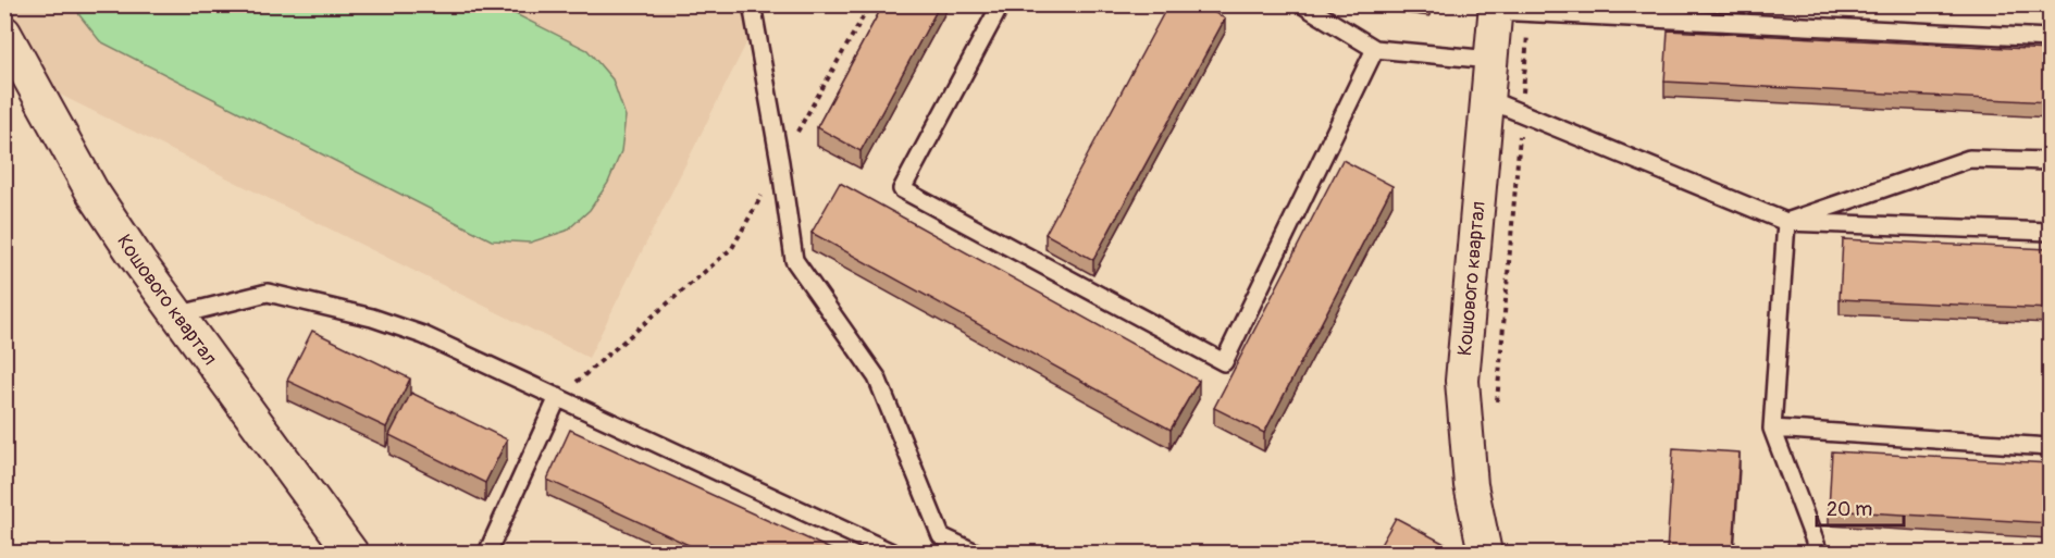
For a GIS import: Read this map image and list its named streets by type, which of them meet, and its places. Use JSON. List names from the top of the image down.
{
  "streets": {
    "street": ["Кошового квартал"]
  },
  "scale_bar": "20 m"
}
